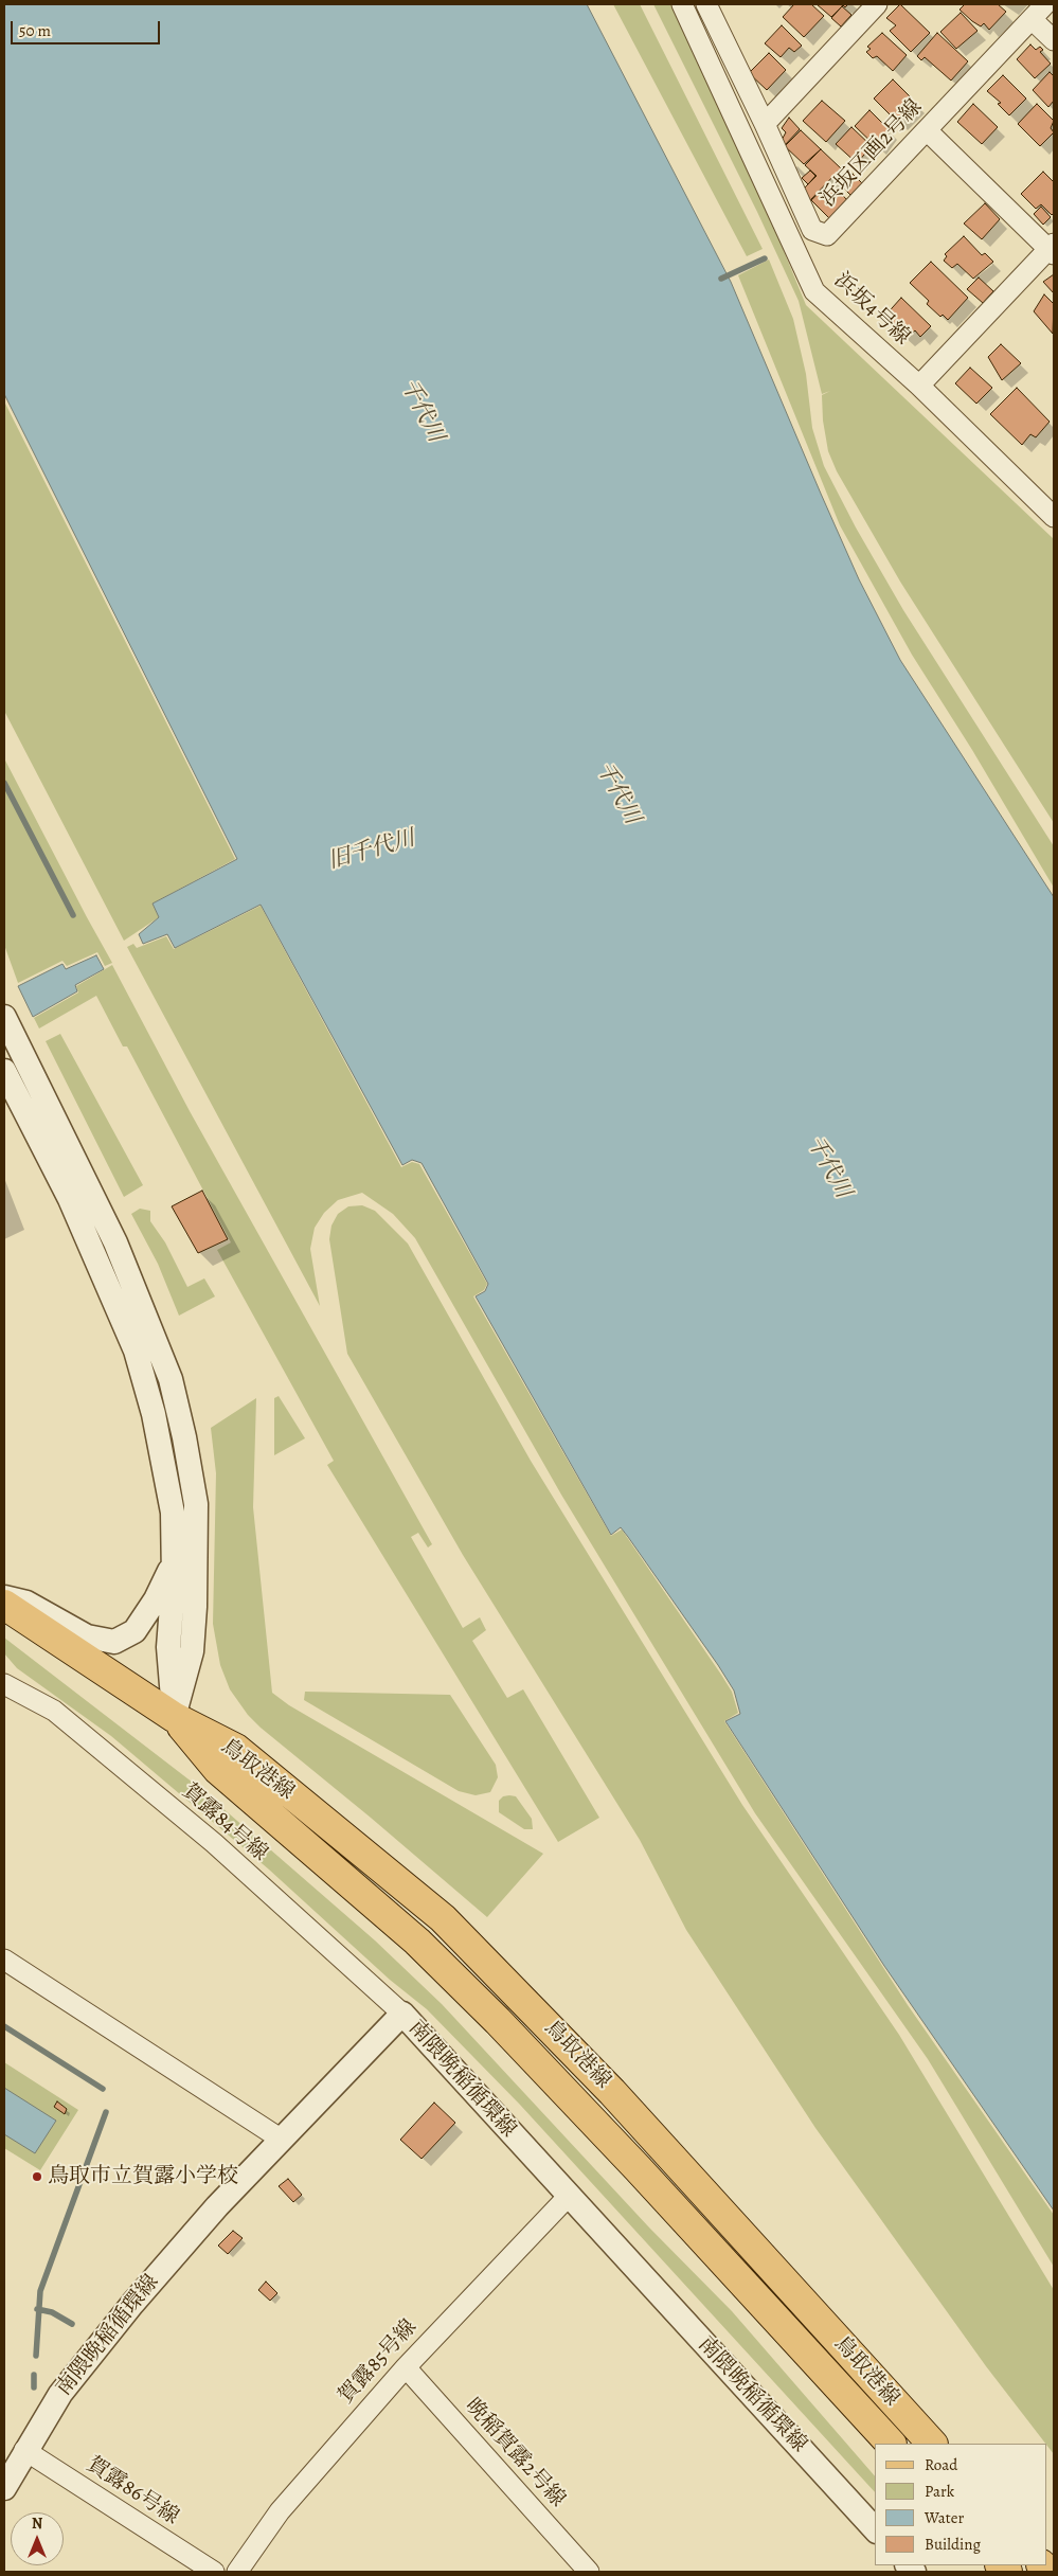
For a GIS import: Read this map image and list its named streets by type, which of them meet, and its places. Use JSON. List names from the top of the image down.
{
  "streets": {
    "main road": ["鳥取港線"],
    "street": [
      "浜坂区画2号線",
      "浜坂4号線",
      "賀露84号線",
      "南隈晩稲循環線",
      "賀露85号線",
      "晩稲賀露2号線",
      "賀露86号線"
    ]
  },
  "crossings": [
    ["賀露84号線", "南隈晩稲循環線"],
    ["南隈晩稲循環線", "賀露85号線"],
    ["南隈晩稲循環線", "賀露86号線"],
    ["賀露85号線", "晩稲賀露2号線"]
  ],
  "water": ["千代川", "旧千代川"],
  "places": ["鳥取市立賀露小学校"],
  "legend": [
    "Road",
    "Park",
    "Water",
    "Building"
  ],
  "scale_bar": "50 m",
  "north": "top"
}
